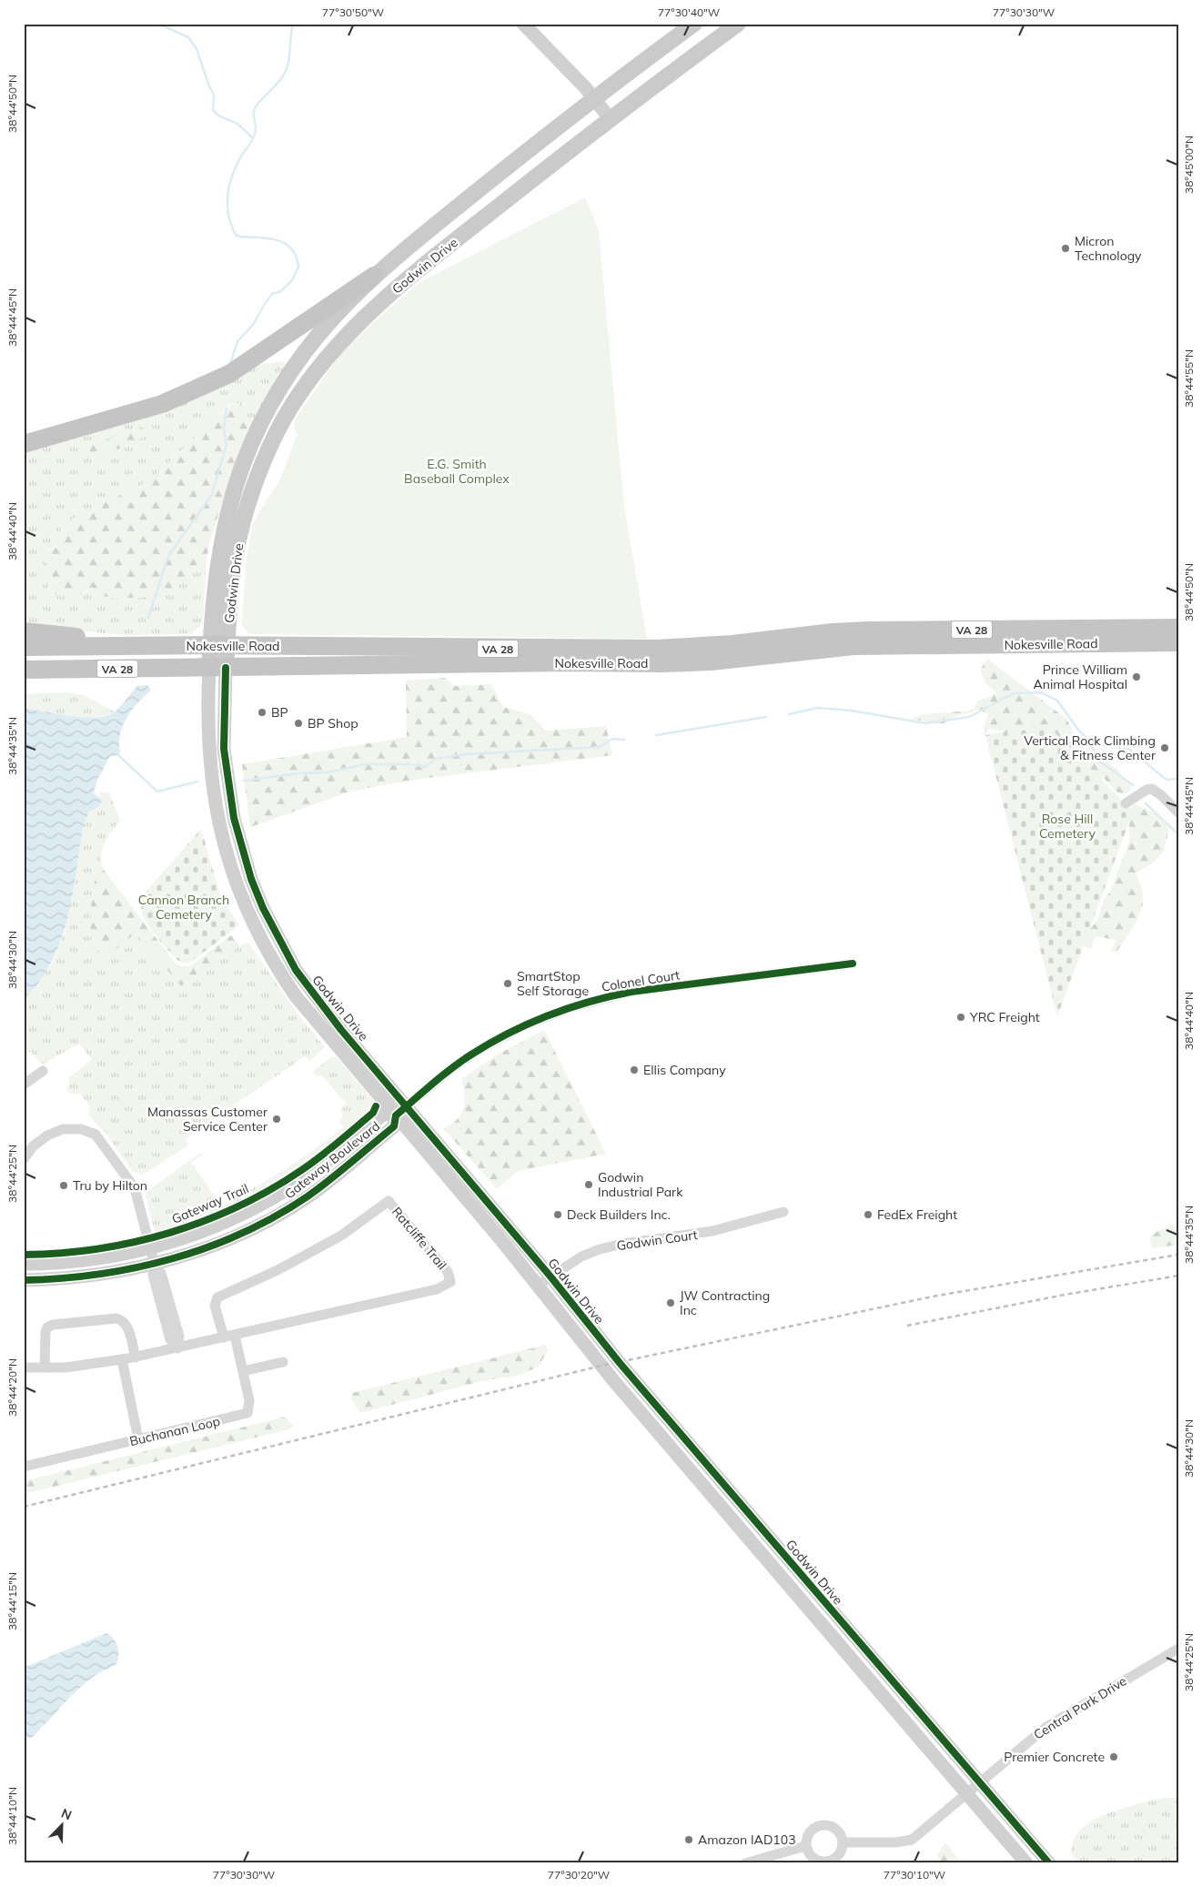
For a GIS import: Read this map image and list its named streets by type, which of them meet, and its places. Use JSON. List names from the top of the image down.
{
  "streets": {
    "highway": ["VA 28", "Nokesville Road"],
    "main road": ["Godwin Drive"],
    "street": [
      "Colonel Court",
      "Gateway Boulevard",
      "Ratcliffe Trail",
      "Godwin Court",
      "Buchanan Loop",
      "Central Park Drive"
    ],
    "cycle path": ["Gateway Trail"]
  },
  "crossings": [
    ["Godwin Drive", "Nokesville Road"],
    ["Godwin Drive", "Colonel Court"],
    ["Godwin Drive", "Gateway Boulevard"],
    ["Godwin Drive", "Godwin Court"],
    ["Godwin Drive", "Central Park Drive"],
    ["Colonel Court", "Gateway Boulevard"],
    ["Ratcliffe Trail", "Buchanan Loop"]
  ],
  "parks": ["E.G. Smith Baseball Complex", "Rose Hill Cemetery", "Cannon Branch Cemetery"],
  "places": [
    "Micron Technology",
    "Prince William Animal Hospital",
    "BP",
    "BP Shop",
    "Vertical Rock Climbing & Fitness Center",
    "SmartStop Self Storage",
    "YRC Freight",
    "Ellis Company",
    "Manassas Customer Service Center",
    "Godwin Industrial Park",
    "Tru by Hilton",
    "Deck Builders Inc.",
    "FedEx Freight",
    "JW Contracting Inc",
    "Premier Concrete",
    "Amazon IAD103"
  ],
  "north": "top right",
  "coordinates": [
    "77°30'50\"W",
    "77°30'40\"W",
    "77°30'30\"W",
    "38°44'50\"N",
    "38°45'00\"N",
    "38°44'45\"N",
    "38°44'55\"N",
    "38°44'40\"N",
    "38°44'35\"N",
    "38°44'30\"N",
    "38°44'25\"N",
    "38°44'20\"N",
    "38°44'15\"N",
    "38°44'10\"N",
    "77°30'20\"W",
    "77°30'10\"W"
  ]
}
